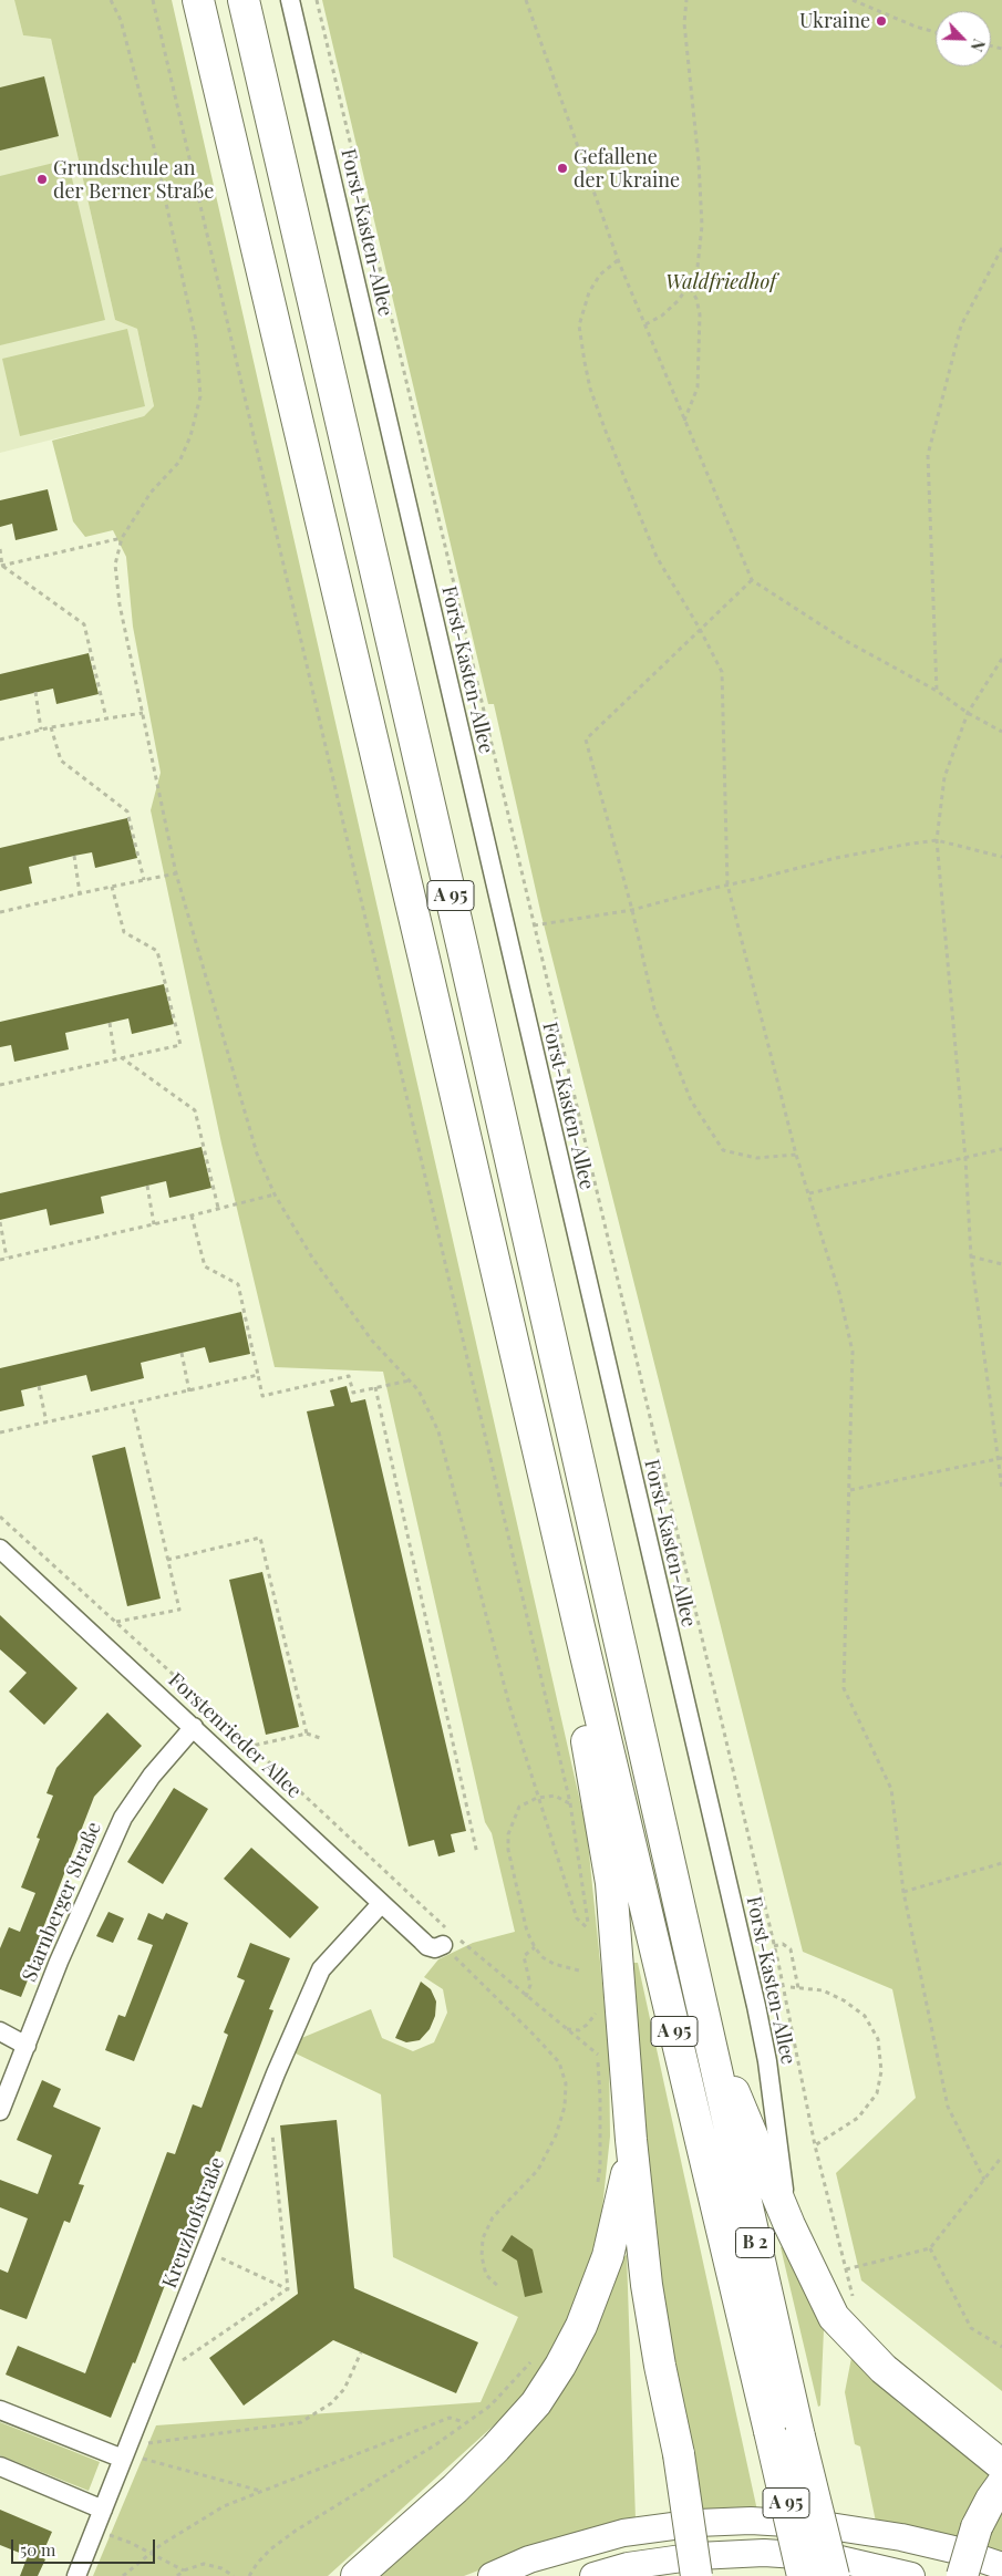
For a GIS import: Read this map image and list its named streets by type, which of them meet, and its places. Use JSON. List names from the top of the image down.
{
  "streets": {
    "highway": ["A 95", "B 2"],
    "street": [
      "Forst-Kasten-Allee",
      "Forstenrieder Allee",
      "Starnberger Straße",
      "Kreuzhofstraße"
    ]
  },
  "crossings": [
    ["A 95", "B 2"],
    ["Forstenrieder Allee", "Starnberger Straße"],
    ["Forstenrieder Allee", "Kreuzhofstraße"]
  ],
  "parks": ["Waldfriedhof"],
  "places": ["Ukraine", "Gefallene der Ukraine", "Grundschule an der Berner Straße"],
  "scale_bar": "50 m",
  "north": "bottom right"
}
